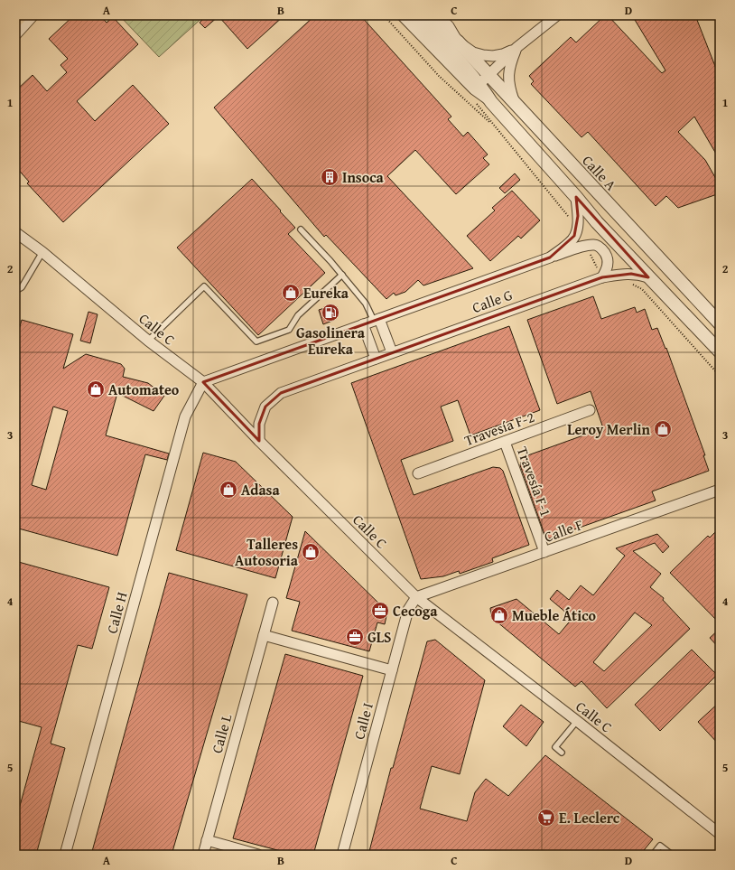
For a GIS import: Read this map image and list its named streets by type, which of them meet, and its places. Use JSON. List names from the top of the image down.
{
  "streets": {
    "street": [
      "Calle A",
      "Calle G",
      "Calle C",
      "Travesía F-2",
      "Travesía F-1",
      "Calle F",
      "Calle H",
      "Calle I",
      "Calle L"
    ]
  },
  "crossings": [
    ["Calle G", "Calle C"],
    ["Calle G", "Calle H"],
    ["Calle C", "Calle F"],
    ["Calle C", "Calle H"],
    ["Calle C", "Calle I"],
    ["Travesía F-2", "Travesía F-1"],
    ["Travesía F-1", "Calle F"],
    ["Calle F", "Calle I"]
  ],
  "places": {
    "building": ["Insoca"],
    "shop": [
      "Eureka",
      "Automateo",
      "Leroy Merlin",
      "Adasa",
      "Talleres Autosoria",
      "Mueble Ático"
    ],
    "fuel station": ["Gasolinera Eureka"],
    "office": ["Cecoga", "GLS"],
    "supermarket": ["E. Leclerc"]
  },
  "grid": {
    "columns": [
      "A",
      "B",
      "C",
      "D"
    ],
    "rows": [
      "1",
      "2",
      "3",
      "4",
      "5"
    ]
  }
}
